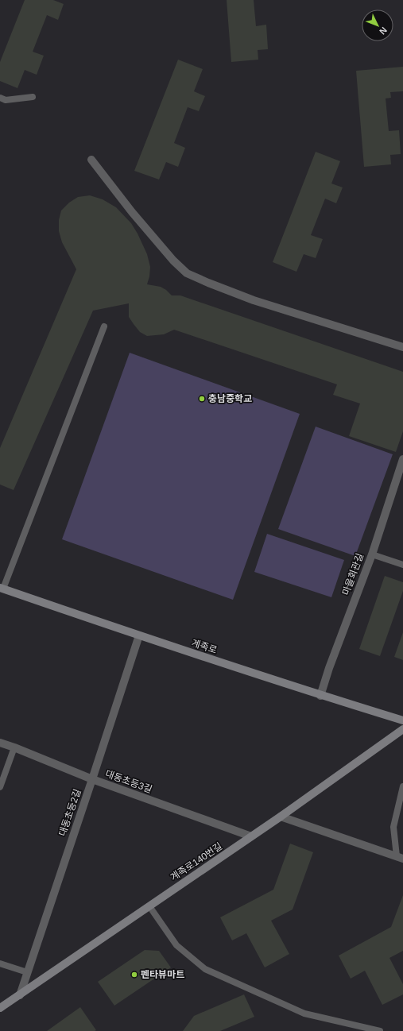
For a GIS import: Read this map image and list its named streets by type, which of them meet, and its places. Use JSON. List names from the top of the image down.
{
  "streets": {
    "main road": ["계족로", "계족로140번길"],
    "street": ["마을회관길", "대동초등3길", "대동초등2길"]
  },
  "crossings": [
    ["마을회관길", "계족로"],
    ["계족로", "대동초등2길"],
    ["대동초등3길", "대동초등2길"],
    ["대동초등3길", "계족로140번길"],
    ["대동초등2길", "계족로140번길"]
  ],
  "places": ["충남중학교", "펜타뷰마트"],
  "north": "bottom right"
}
